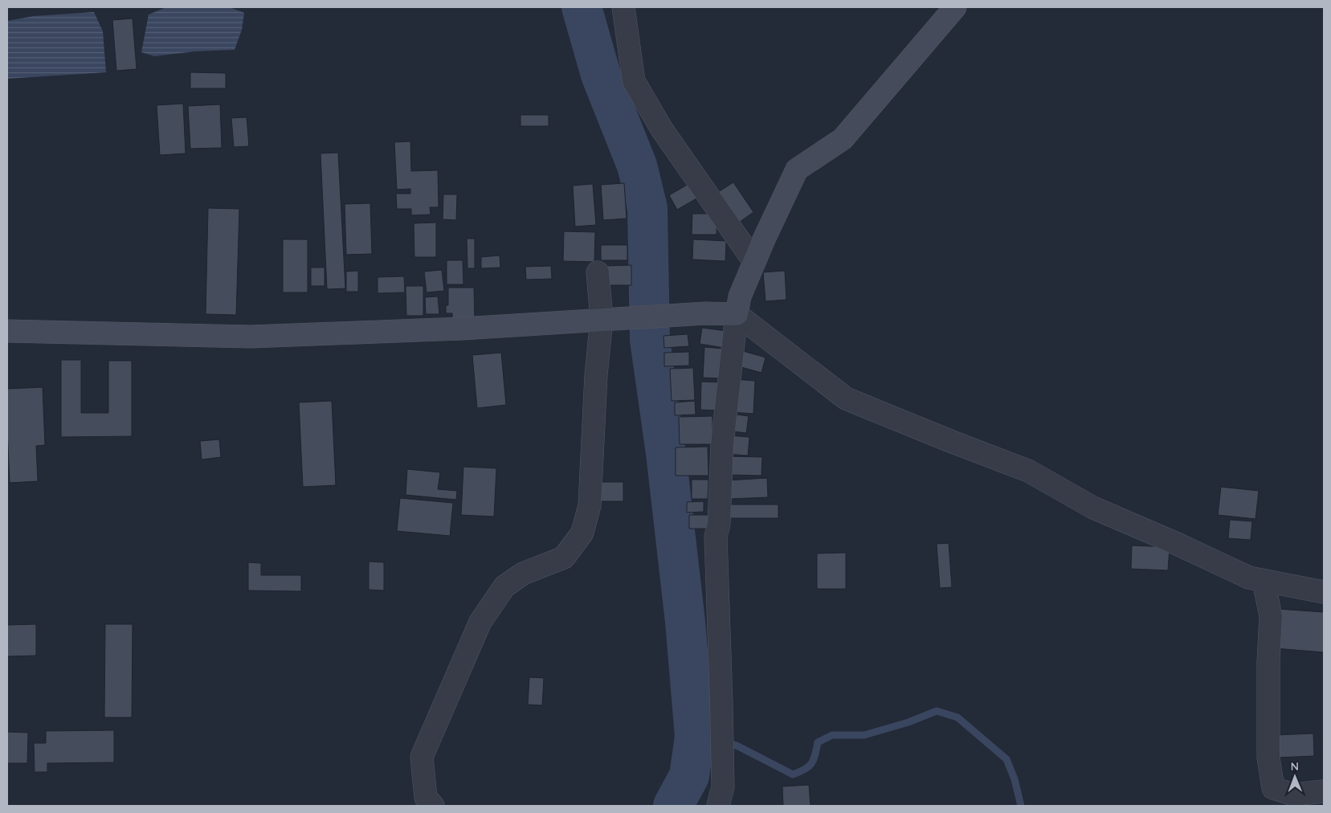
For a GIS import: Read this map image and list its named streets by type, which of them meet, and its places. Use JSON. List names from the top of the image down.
{
  "north": "top"
}
